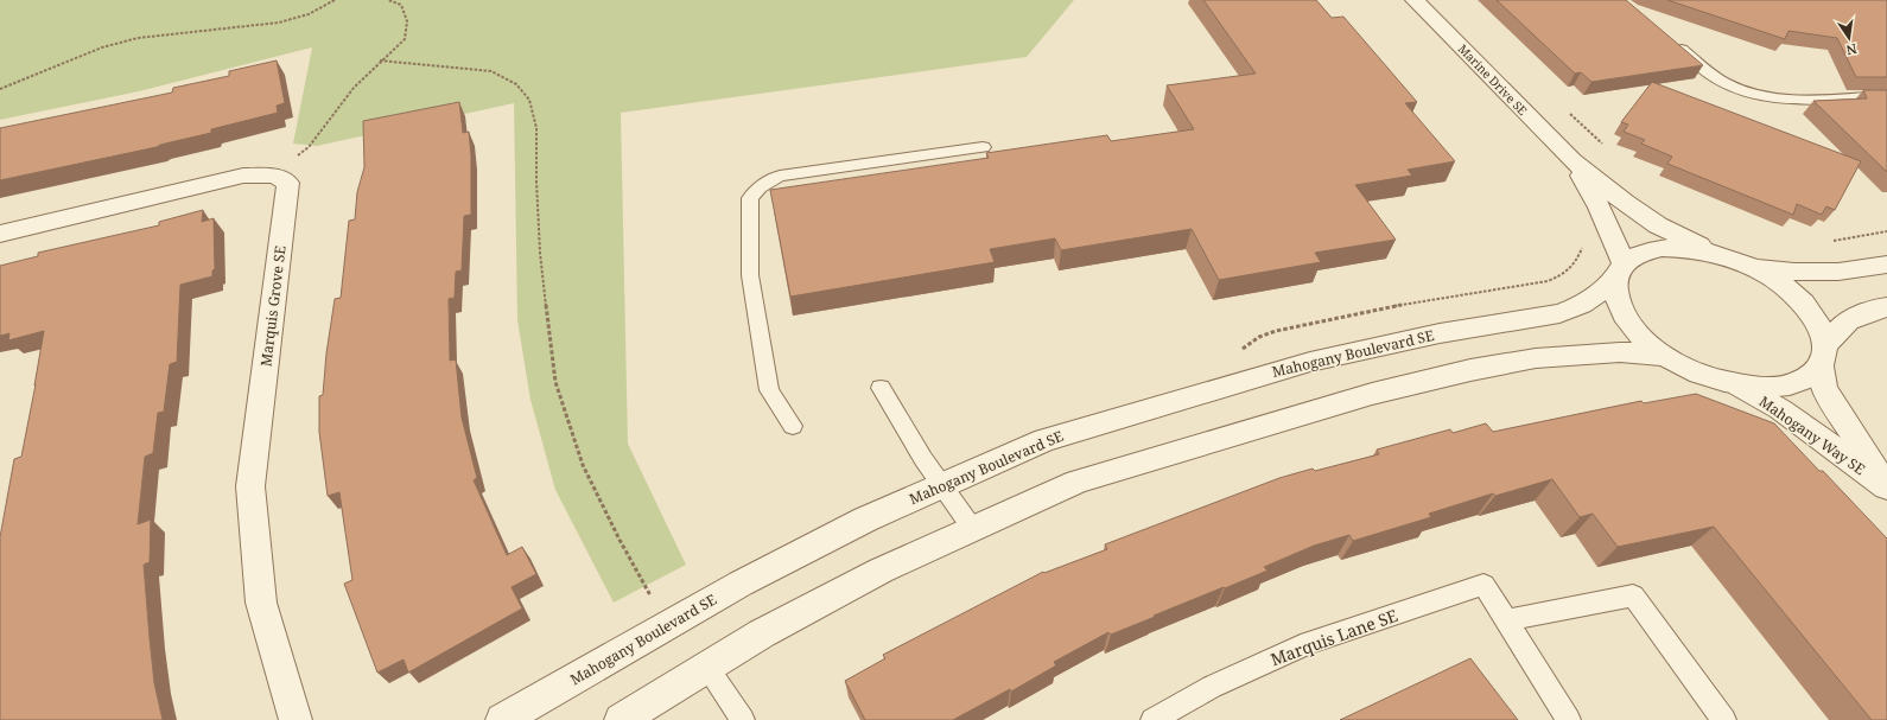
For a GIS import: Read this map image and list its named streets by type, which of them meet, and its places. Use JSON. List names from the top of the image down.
{
  "streets": {
    "street": [
      "Marine Drive SE",
      "Marquis Grove SE",
      "Mahogany Boulevard SE",
      "Mahogany Way SE"
    ],
    "lane": ["Marquis Lane SE"]
  },
  "crossings": [
    ["Marine Drive SE", "Mahogany Boulevard SE"]
  ],
  "north": "bottom"
}
